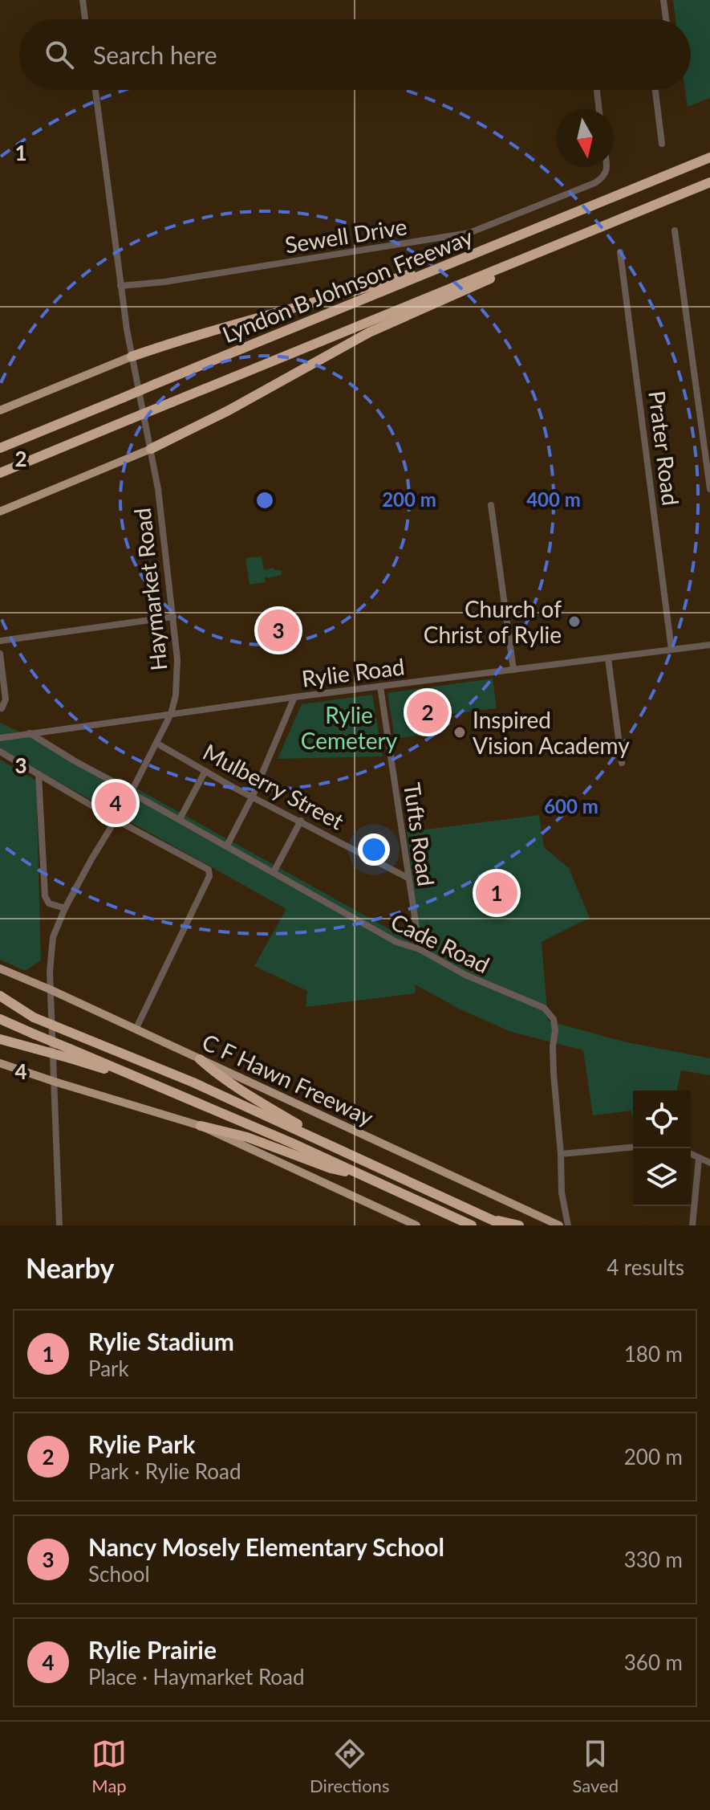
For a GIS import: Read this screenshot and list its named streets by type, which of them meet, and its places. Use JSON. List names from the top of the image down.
{
  "streets": {
    "highway": ["Lyndon B Johnson Freeway", "C F Hawn Freeway"],
    "street": [
      "Sewell Drive",
      "Prater Road",
      "Haymarket Road",
      "Rylie Road",
      "Mulberry Street",
      "Tufts Road",
      "Cade Road"
    ]
  },
  "crossings": [
    ["Sewell Drive", "Haymarket Road"],
    ["Prater Road", "Rylie Road"],
    ["Haymarket Road", "Rylie Road"],
    ["Haymarket Road", "Mulberry Street"],
    ["Haymarket Road", "Cade Road"],
    ["Haymarket Road", "C F Hawn Freeway"],
    ["Rylie Road", "Tufts Road"],
    ["Rylie Road", "Cade Road"],
    ["Mulberry Street", "Tufts Road"],
    ["Tufts Road", "Cade Road"]
  ],
  "parks": ["Rylie Cemetery"],
  "places": ["Church of Christ of Rylie", "Inspired Vision Academy"],
  "north": "bottom",
  "page": {
    "search": "Search here",
    "pins": [
      "3",
      "2",
      "4",
      "1"
    ],
    "heading": ["Nearby", "4 results"],
    "list": [
      {
        "mark": "1",
        "name": "Rylie Stadium",
        "note": "Park",
        "value": "180 m"
      },
      {
        "mark": "2",
        "name": "Rylie Park",
        "note": "Park · Rylie Road",
        "value": "200 m"
      },
      {
        "mark": "3",
        "name": "Nancy Mosely Elementary School",
        "note": "School",
        "value": "330 m"
      },
      {
        "mark": "4",
        "name": "Rylie Prairie",
        "note": "Place · Haymarket Road",
        "value": "360 m"
      }
    ],
    "nav": ["Map", "Directions", "Saved"]
  },
  "grid": {
    "rows": [
      "1",
      "2",
      "3",
      "4"
    ]
  },
  "rings": ["200 m", "400 m", "600 m"]
}
